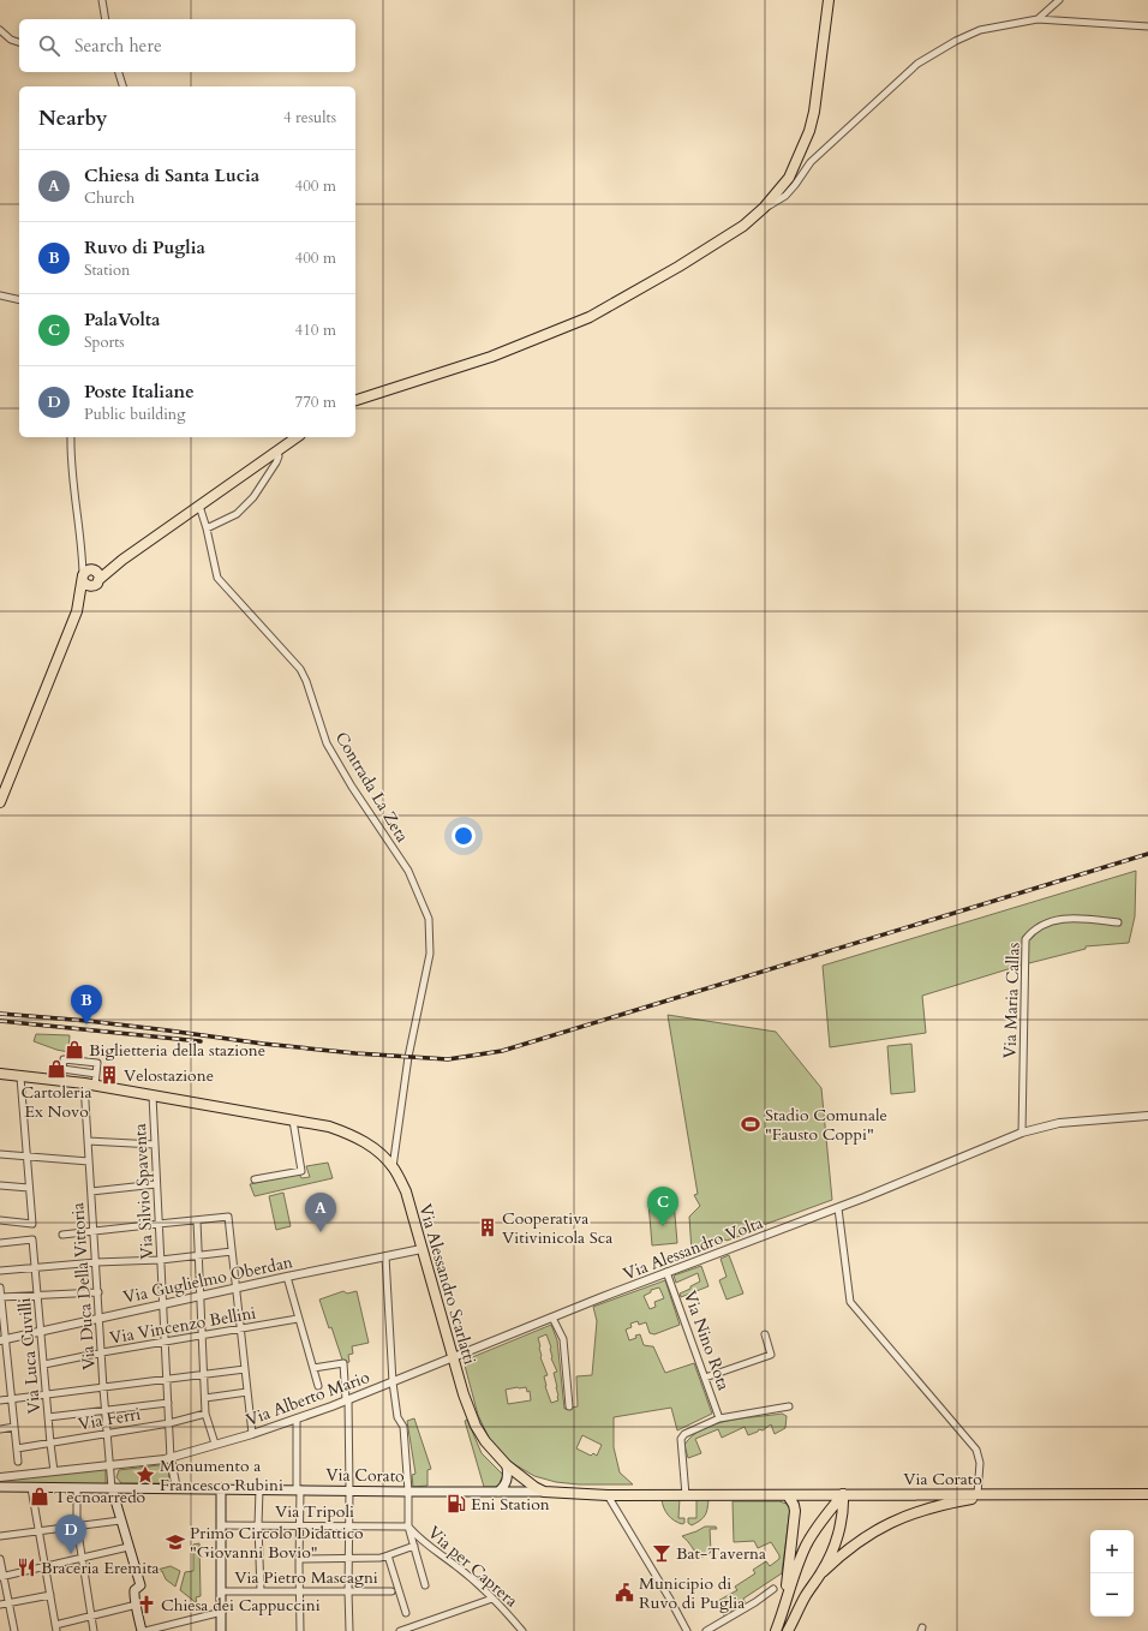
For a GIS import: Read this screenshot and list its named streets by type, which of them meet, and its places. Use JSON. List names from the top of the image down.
{
  "streets": {
    "main road": ["Via Alessandro Scarlatti", "Via Corato"],
    "street": [
      "Contrada La Zeta",
      "Via Maria Callas",
      "Via Silvio Spaventa",
      "Via Alessandro Volta",
      "Via Guglielmo Oberdan",
      "Via Duca Della Vittoria",
      "Via Vincenzo Bellini",
      "Via Nino Rota",
      "Via Luca Cuvilli",
      "Via Alberto Mario",
      "Via Ferri",
      "Via Tripoli",
      "Via per Caprera",
      "Via Pietro Mascagni"
    ]
  },
  "crossings": [
    ["Contrada La Zeta", "Via Alessandro Scarlatti"],
    ["Via Maria Callas", "Via Alessandro Volta"],
    ["Via Silvio Spaventa", "Via Guglielmo Oberdan"],
    ["Via Silvio Spaventa", "Via Alessandro Scarlatti"],
    ["Via Silvio Spaventa", "Via Vincenzo Bellini"],
    ["Via Silvio Spaventa", "Via Alberto Mario"],
    ["Via Silvio Spaventa", "Via Ferri"],
    ["Via Alessandro Volta", "Via Alessandro Scarlatti"],
    ["Via Alessandro Volta", "Via Nino Rota"],
    ["Via Alessandro Volta", "Via Alberto Mario"],
    ["Via Guglielmo Oberdan", "Via Alessandro Scarlatti"],
    ["Via Guglielmo Oberdan", "Via Duca Della Vittoria"],
    ["Via Guglielmo Oberdan", "Via Luca Cuvilli"],
    ["Via Guglielmo Oberdan", "Via per Caprera"],
    ["Via Alessandro Scarlatti", "Via Duca Della Vittoria"],
    ["Via Alessandro Scarlatti", "Via Alberto Mario"],
    ["Via Alessandro Scarlatti", "Via Corato"],
    ["Via Duca Della Vittoria", "Via Vincenzo Bellini"],
    ["Via Duca Della Vittoria", "Via Alberto Mario"],
    ["Via Duca Della Vittoria", "Via Ferri"],
    ["Via Duca Della Vittoria", "Via Corato"],
    ["Via Vincenzo Bellini", "Via Luca Cuvilli"],
    ["Via Luca Cuvilli", "Via Alberto Mario"],
    ["Via Luca Cuvilli", "Via Ferri"],
    ["Via Alberto Mario", "Via per Caprera"],
    ["Via Corato", "Via per Caprera"],
    ["Via Tripoli", "Via per Caprera"]
  ],
  "places": {
    "shop": ["Biglietteria della stazione", "Cartoleria Ex Novo", "Tecnoarredo"],
    "building": ["Velostazione", "Cooperativa Vitivinicola Sca"],
    "sports": ["Stadio Comunale \"Fausto Coppi\""],
    "place": ["Monumento a Francesco Rubini"],
    "fuel station": ["Eni Station"],
    "school or university": ["Primo Circolo Didattico \"Giovanni Bovio\""],
    "bar": ["Bat-Taverna"],
    "restaurant": ["Braceria Eremita"],
    "public building": ["Municipio di Ruvo di Puglia"],
    "church": ["Chiesa dei Cappuccini"]
  },
  "page": {
    "search": "Search here",
    "heading": ["Nearby", "4 results"],
    "list": [
      {
        "mark": "A",
        "name": "Chiesa di Santa Lucia",
        "note": "Church",
        "value": "400 m"
      },
      {
        "mark": "B",
        "name": "Ruvo di Puglia",
        "note": "Station",
        "value": "400 m"
      },
      {
        "mark": "C",
        "name": "PalaVolta",
        "note": "Sports",
        "value": "410 m"
      },
      {
        "mark": "D",
        "name": "Poste Italiane",
        "note": "Public building",
        "value": "770 m"
      }
    ],
    "pins": [
      "B",
      "C",
      "A",
      "D"
    ],
    "map_buttons": ["+", "−"]
  }
}
